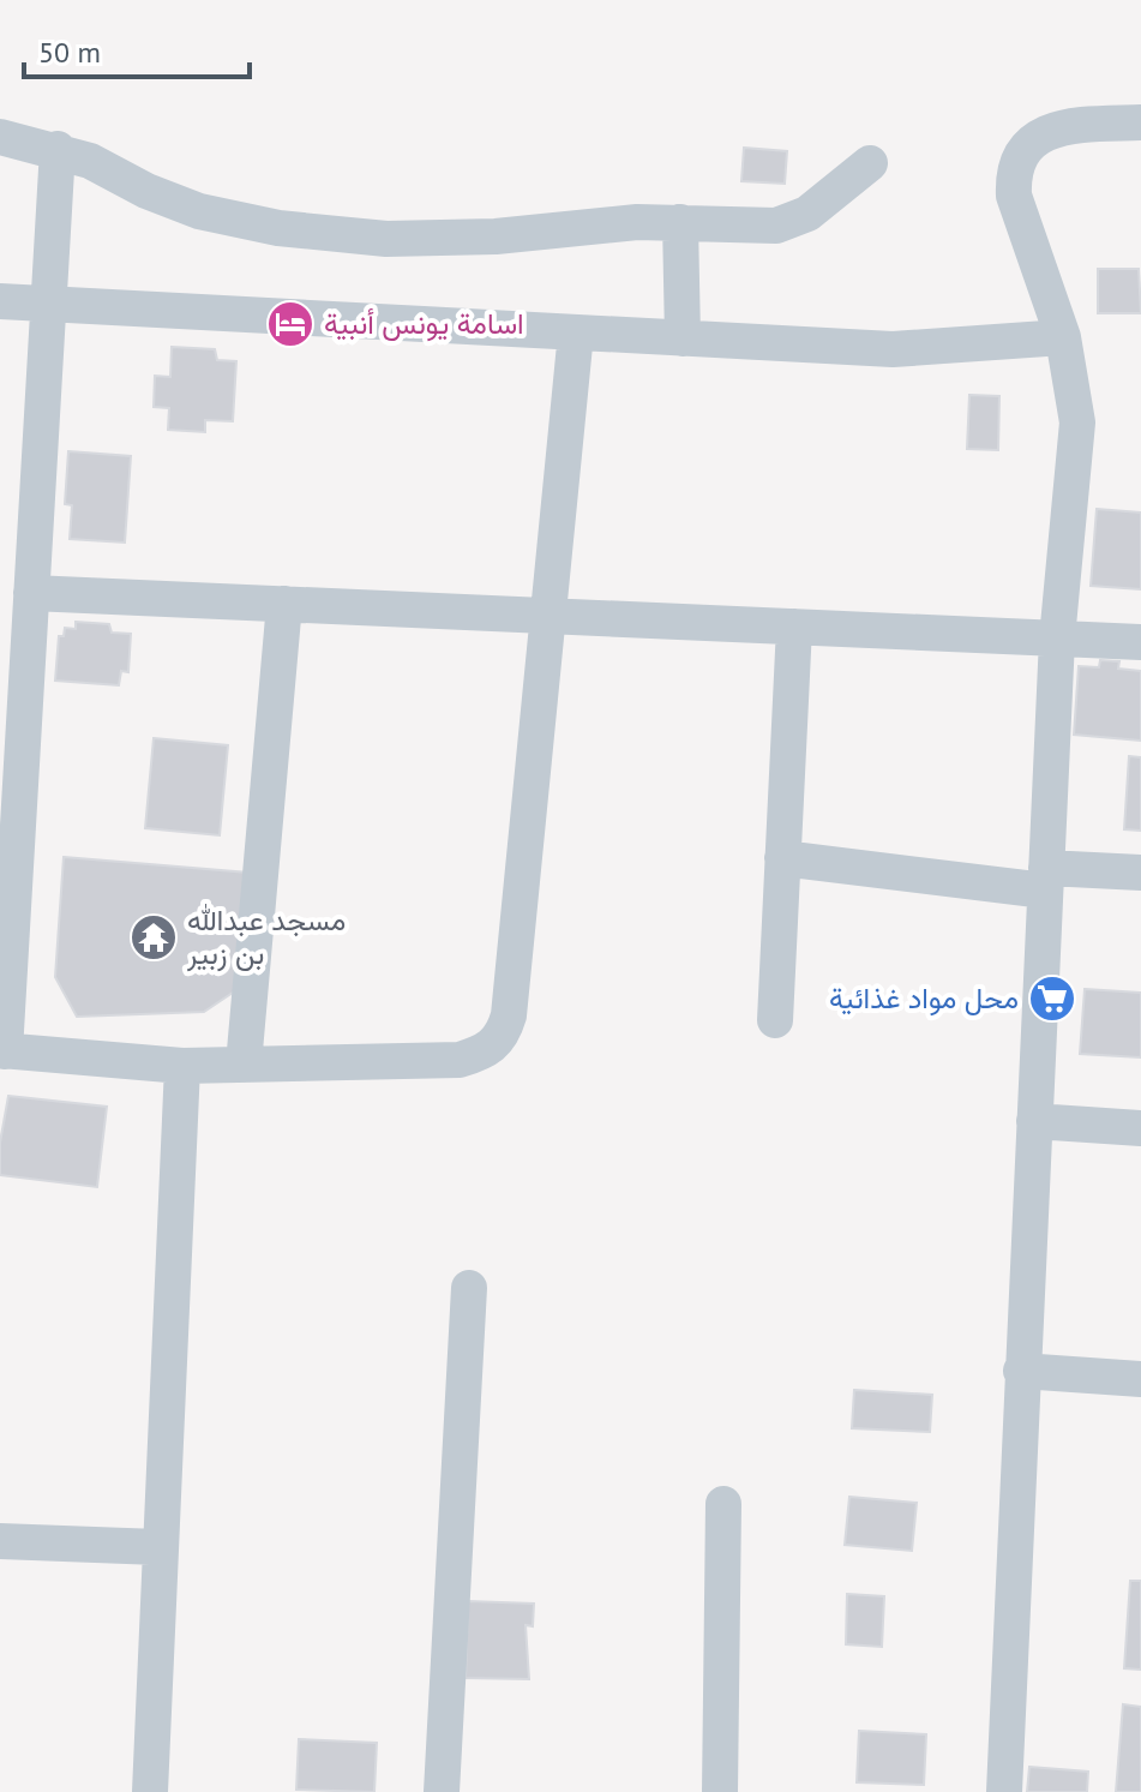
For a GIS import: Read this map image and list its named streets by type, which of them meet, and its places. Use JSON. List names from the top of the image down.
{
  "places": {
    "hotel": ["اسامة يونس أنبية"],
    "temple": ["مسجد عبدالله بن زبير"],
    "supermarket": ["محل مواد غذائية"]
  },
  "scale_bar": "50 m"
}
